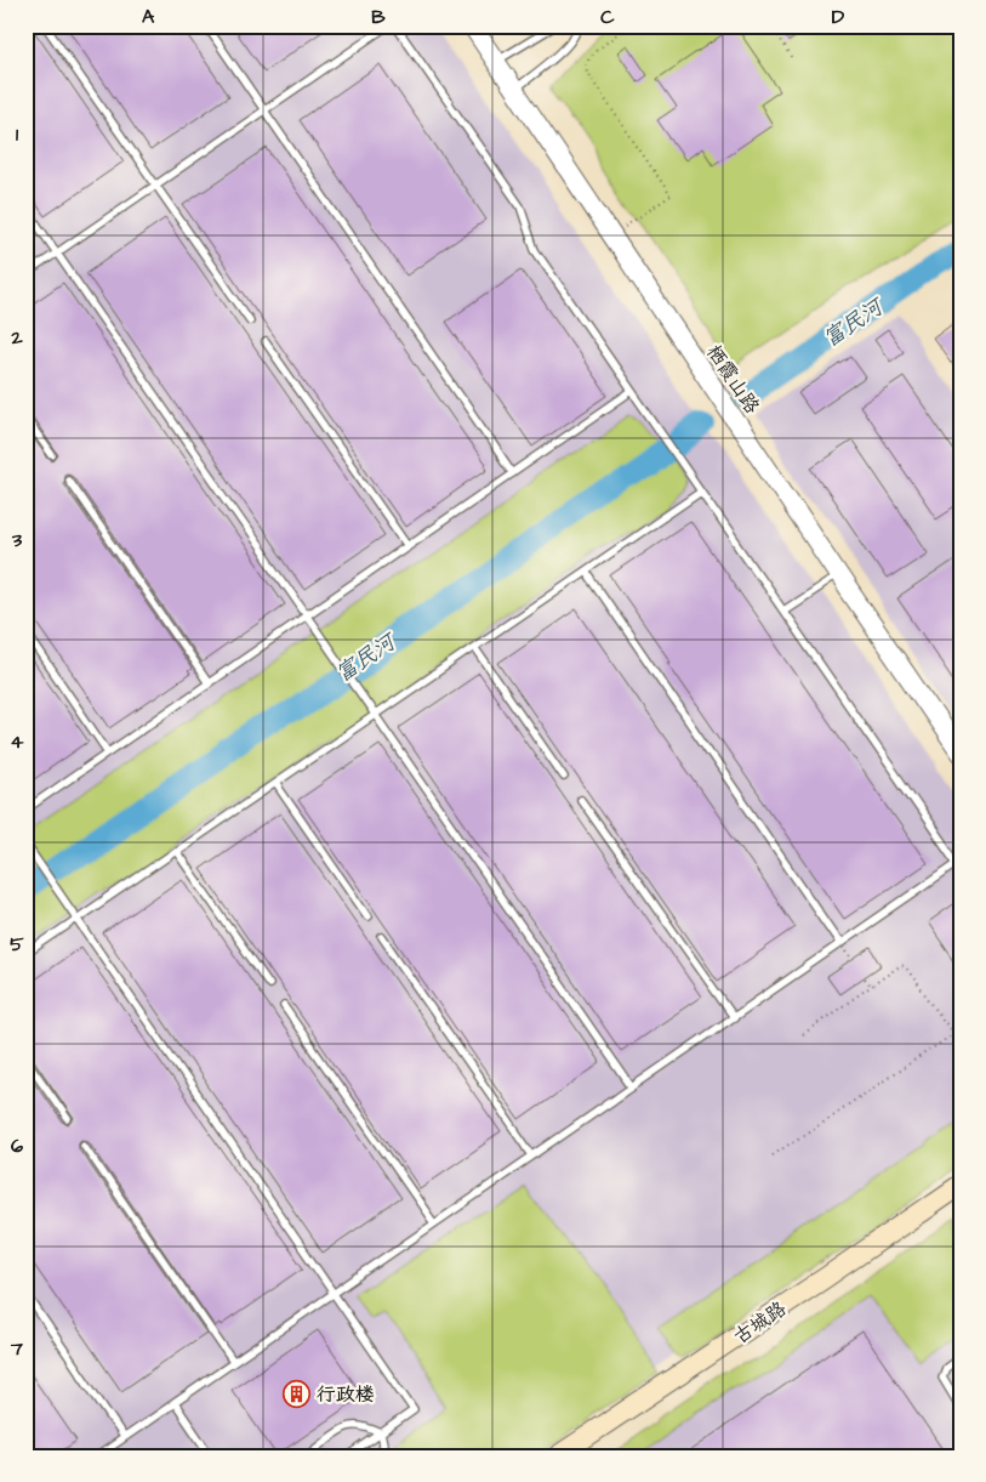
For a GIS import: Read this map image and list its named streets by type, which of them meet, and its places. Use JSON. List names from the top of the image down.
{
  "streets": {
    "main road": ["古城路"],
    "street": ["栖霞山路"]
  },
  "water": ["富民河"],
  "places": {
    "building": ["行政楼"]
  },
  "grid": {
    "columns": [
      "A",
      "B",
      "C",
      "D"
    ],
    "rows": [
      "1",
      "2",
      "3",
      "4",
      "5",
      "6",
      "7"
    ]
  }
}
